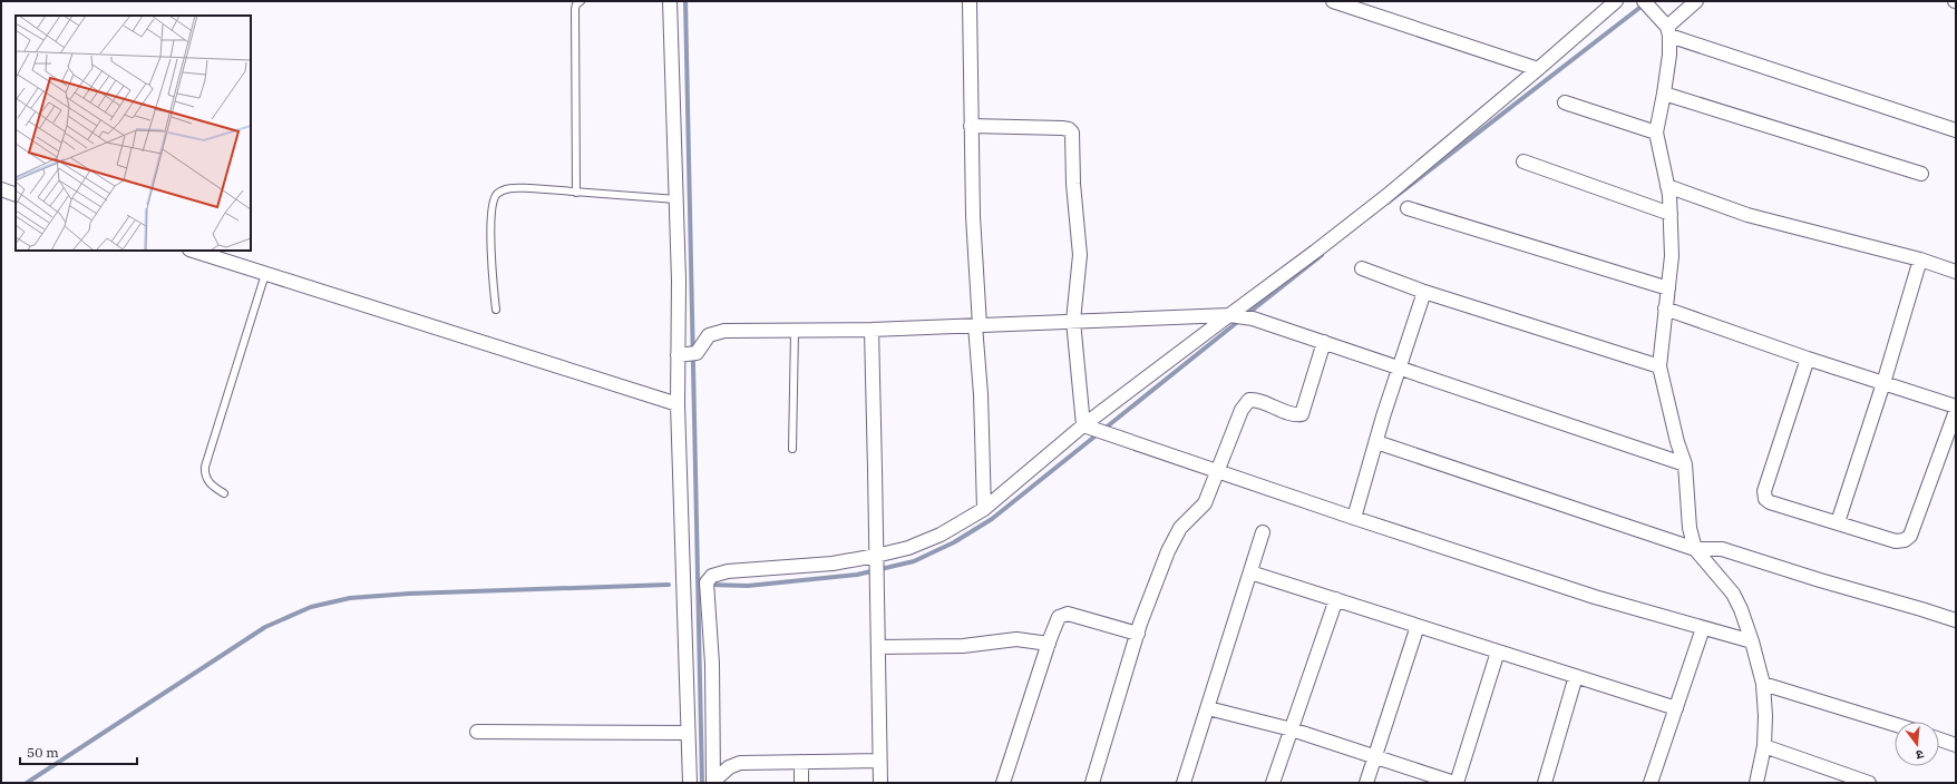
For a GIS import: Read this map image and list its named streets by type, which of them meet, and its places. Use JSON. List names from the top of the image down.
{
  "scale_bar": "50 m",
  "north": "bottom"
}
